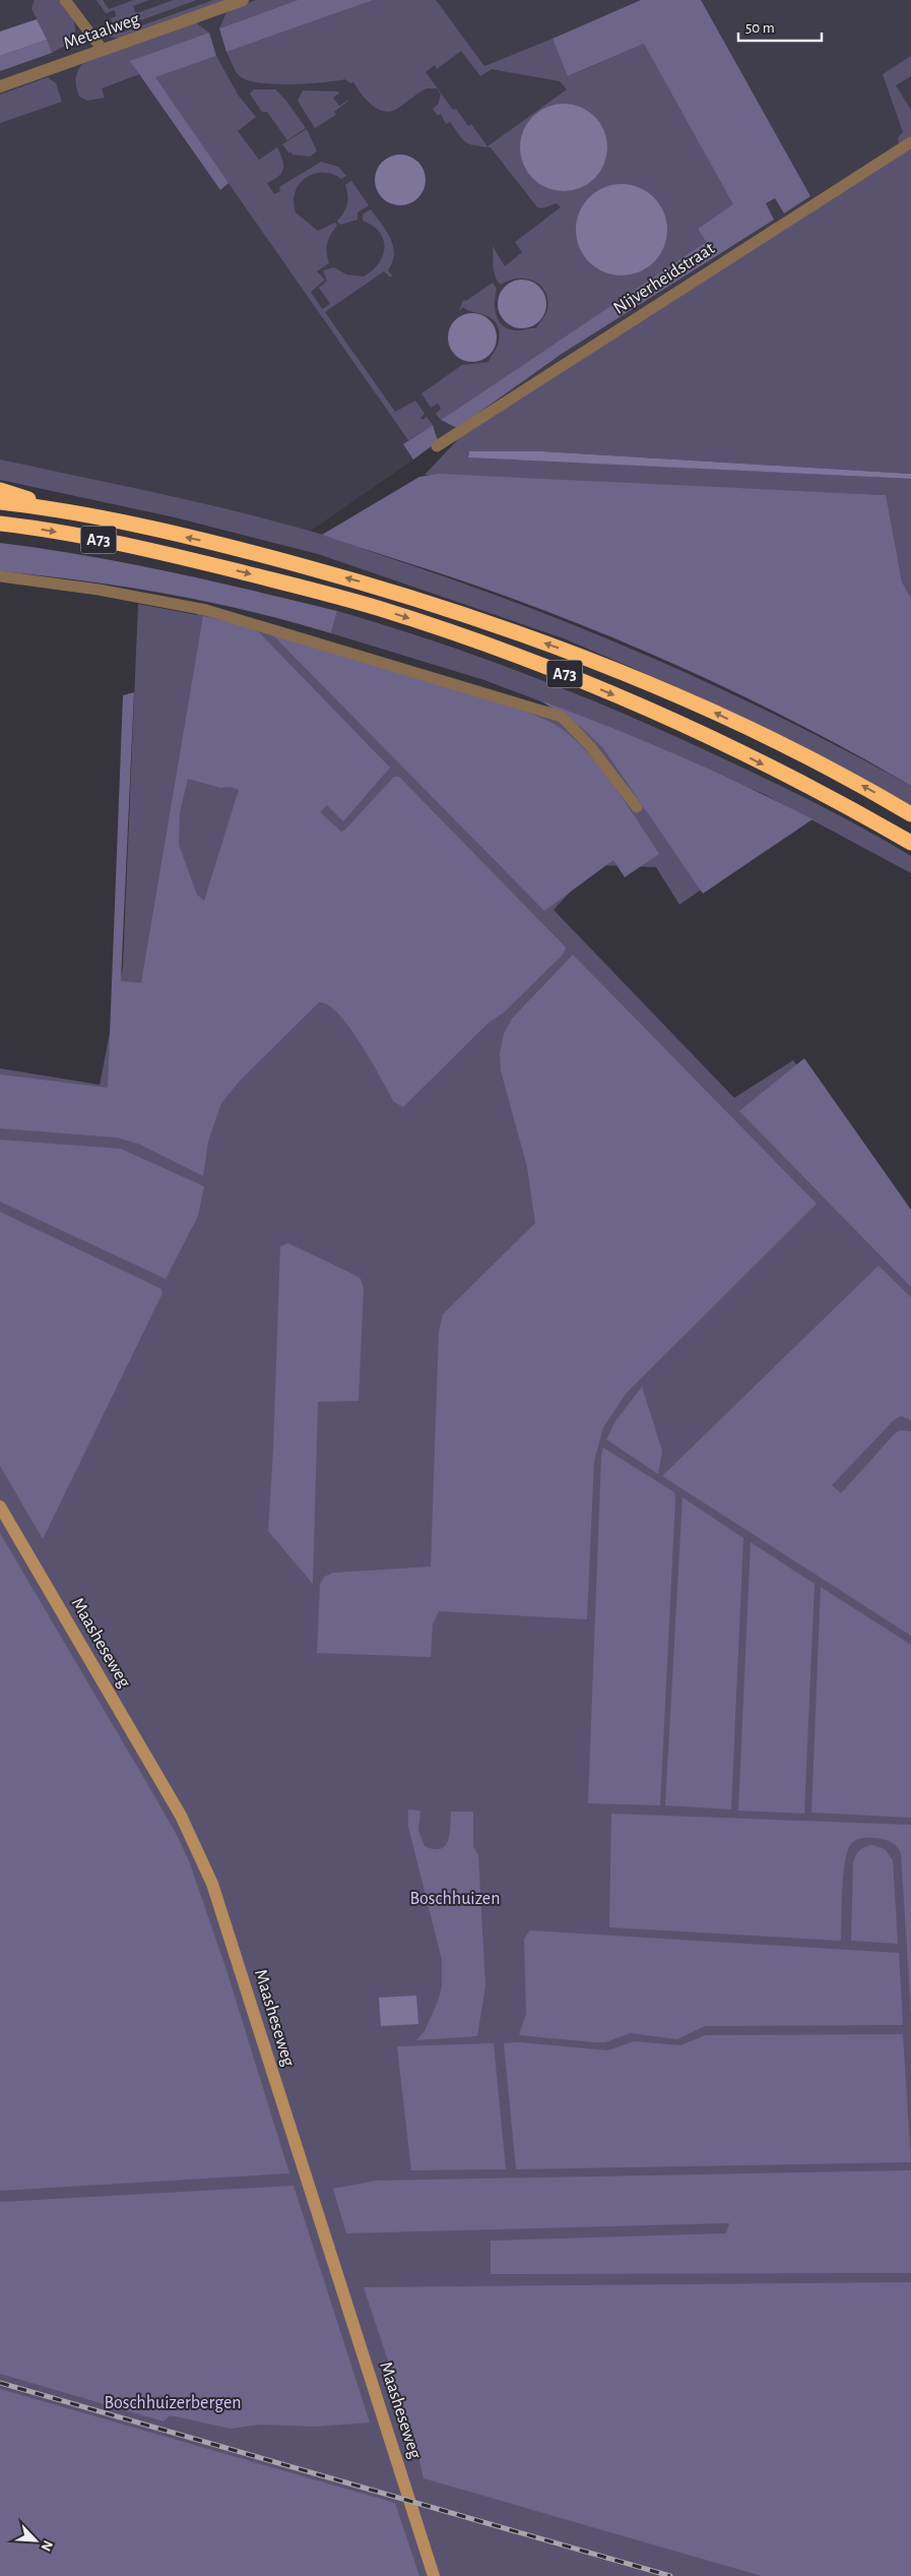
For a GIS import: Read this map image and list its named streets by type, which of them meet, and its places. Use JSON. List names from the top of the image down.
{
  "streets": {
    "highway": ["A73"],
    "main road": ["Maasheseweg"],
    "street": ["Metaalweg", "Nijverheidstraat"]
  },
  "parks": ["Boschhuizen", "Boschhuizerbergen"],
  "scale_bar": "50 m",
  "north": "bottom right"
}
